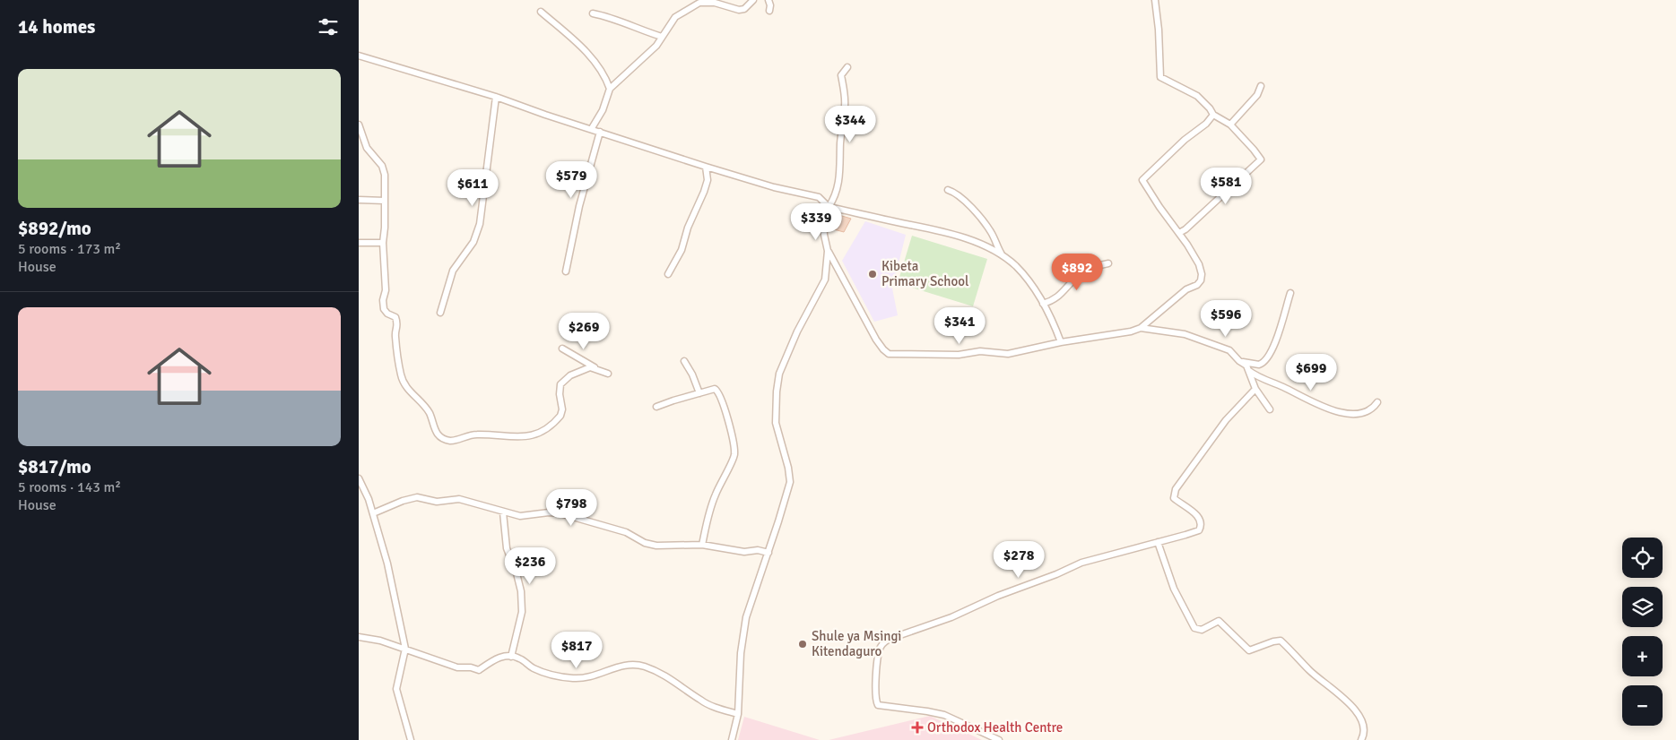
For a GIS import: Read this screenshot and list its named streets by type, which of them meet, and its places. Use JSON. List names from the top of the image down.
{
  "places": {
    "other": ["Kibeta Primary School", "Shule ya Msingi Kitendaguro"],
    "health": ["Orthodox Health Centre"]
  },
  "page": {
    "heading": "14 homes",
    "list": [
      {
        "name": "$892/mo",
        "note": "5 rooms · 173 m² · House"
      },
      {
        "name": "$817/mo",
        "note": "5 rooms · 143 m² · House"
      }
    ],
    "price": [
      "$344",
      "$579",
      "$581",
      "$611",
      "$339",
      "$892",
      "$596",
      "$341",
      "$269",
      "$699",
      "$798",
      "$278",
      "$236",
      "$817"
    ],
    "map_buttons": ["+", "−"]
  }
}
